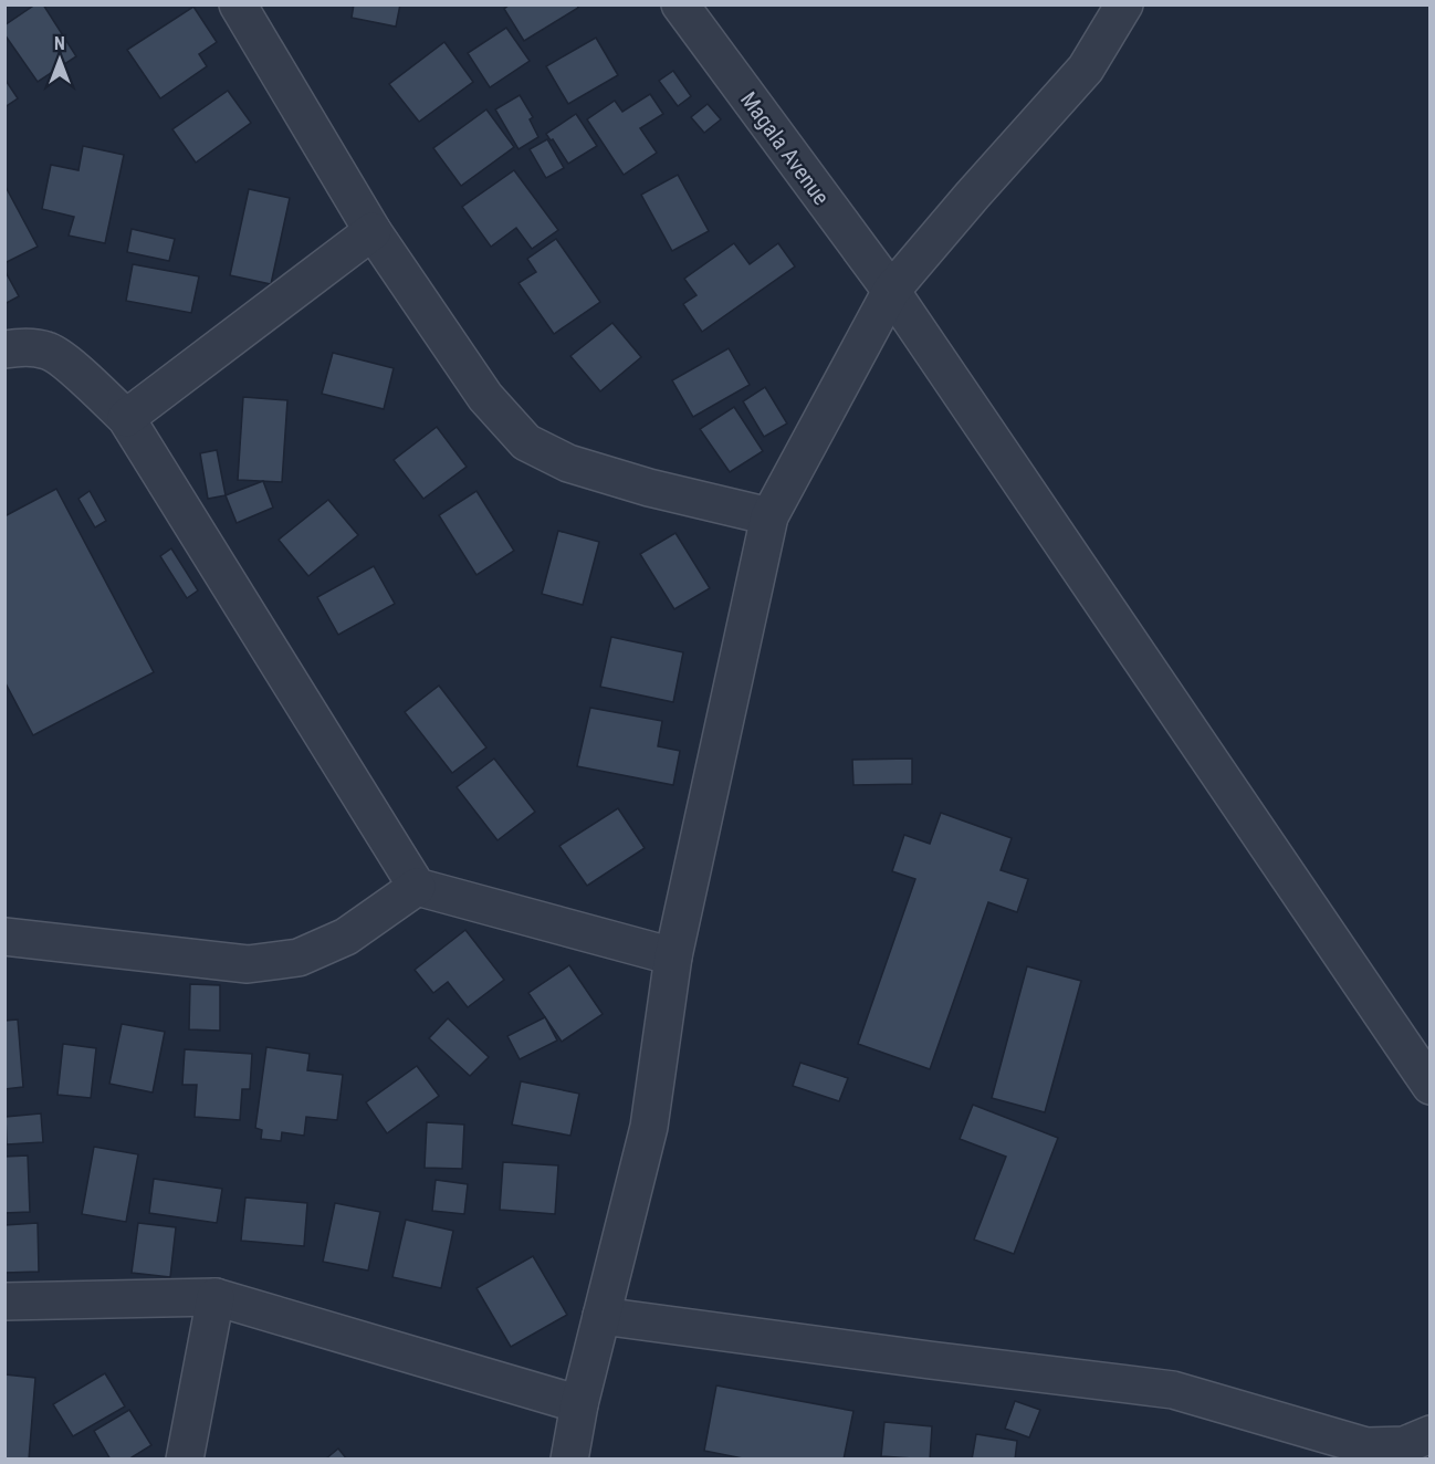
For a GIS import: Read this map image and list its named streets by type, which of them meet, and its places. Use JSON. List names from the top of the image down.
{
  "streets": {
    "street": ["Magala Avenue"]
  },
  "north": "top"
}
